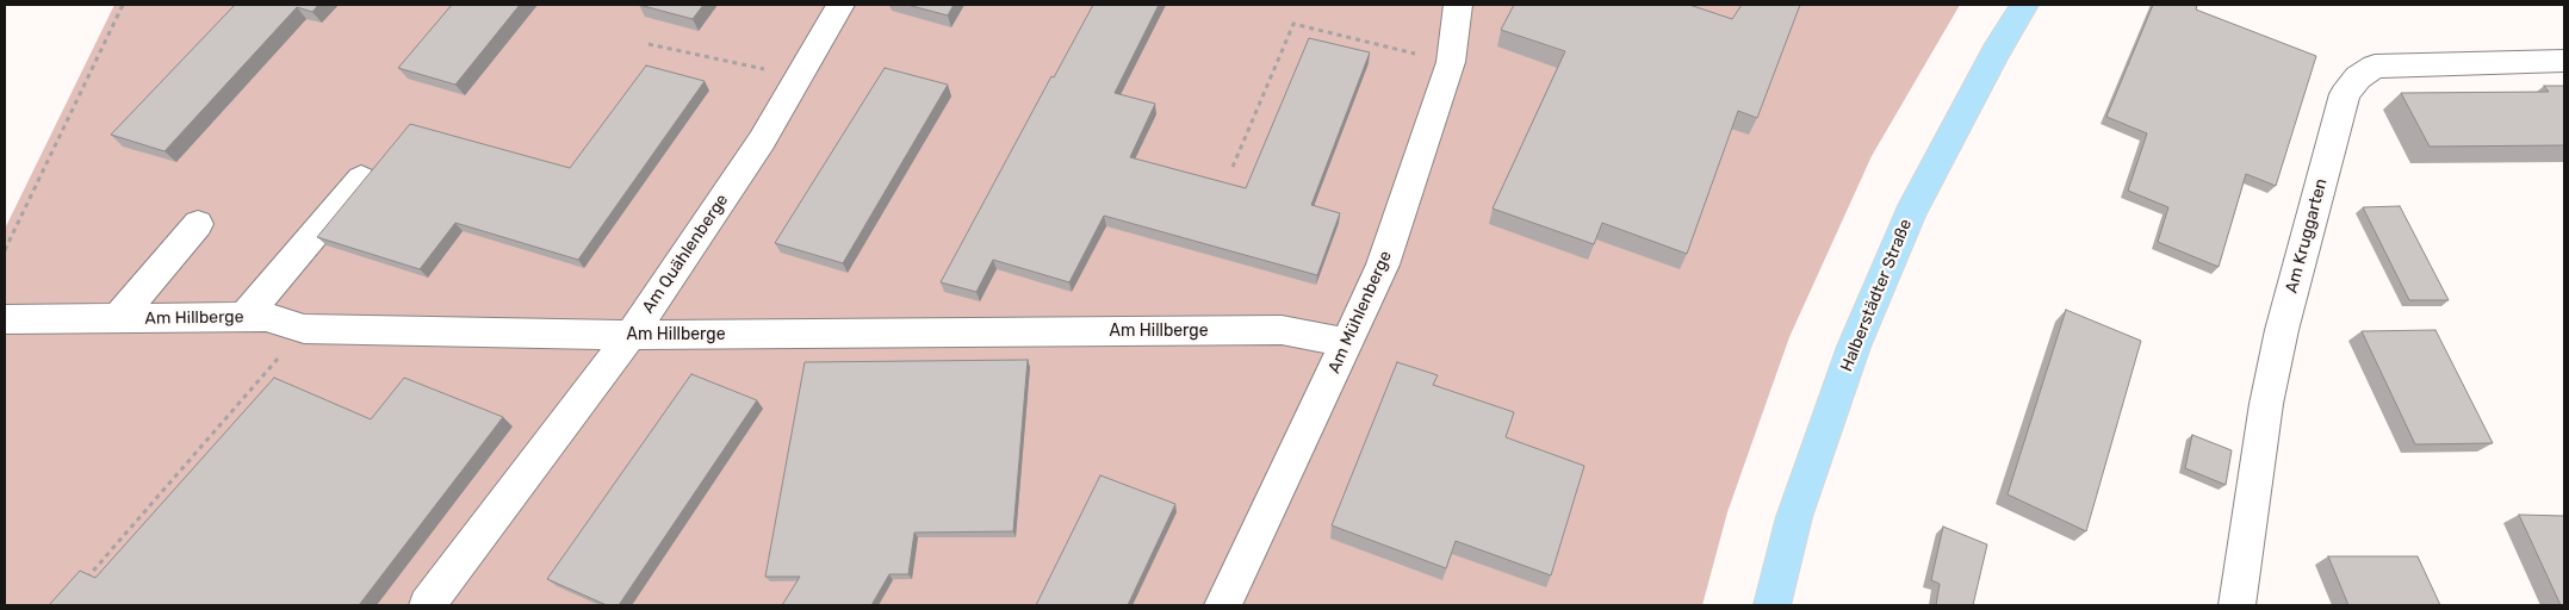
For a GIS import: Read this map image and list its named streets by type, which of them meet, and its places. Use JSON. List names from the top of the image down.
{
  "streets": {
    "main road": ["Halberstädter Straße"],
    "street": [
      "Am Kruggarten",
      "Am Quählenberge",
      "Am Mühlenberge",
      "Am Hillberge"
    ]
  },
  "crossings": [
    ["Am Quählenberge", "Am Hillberge"],
    ["Am Mühlenberge", "Am Hillberge"]
  ]
}
